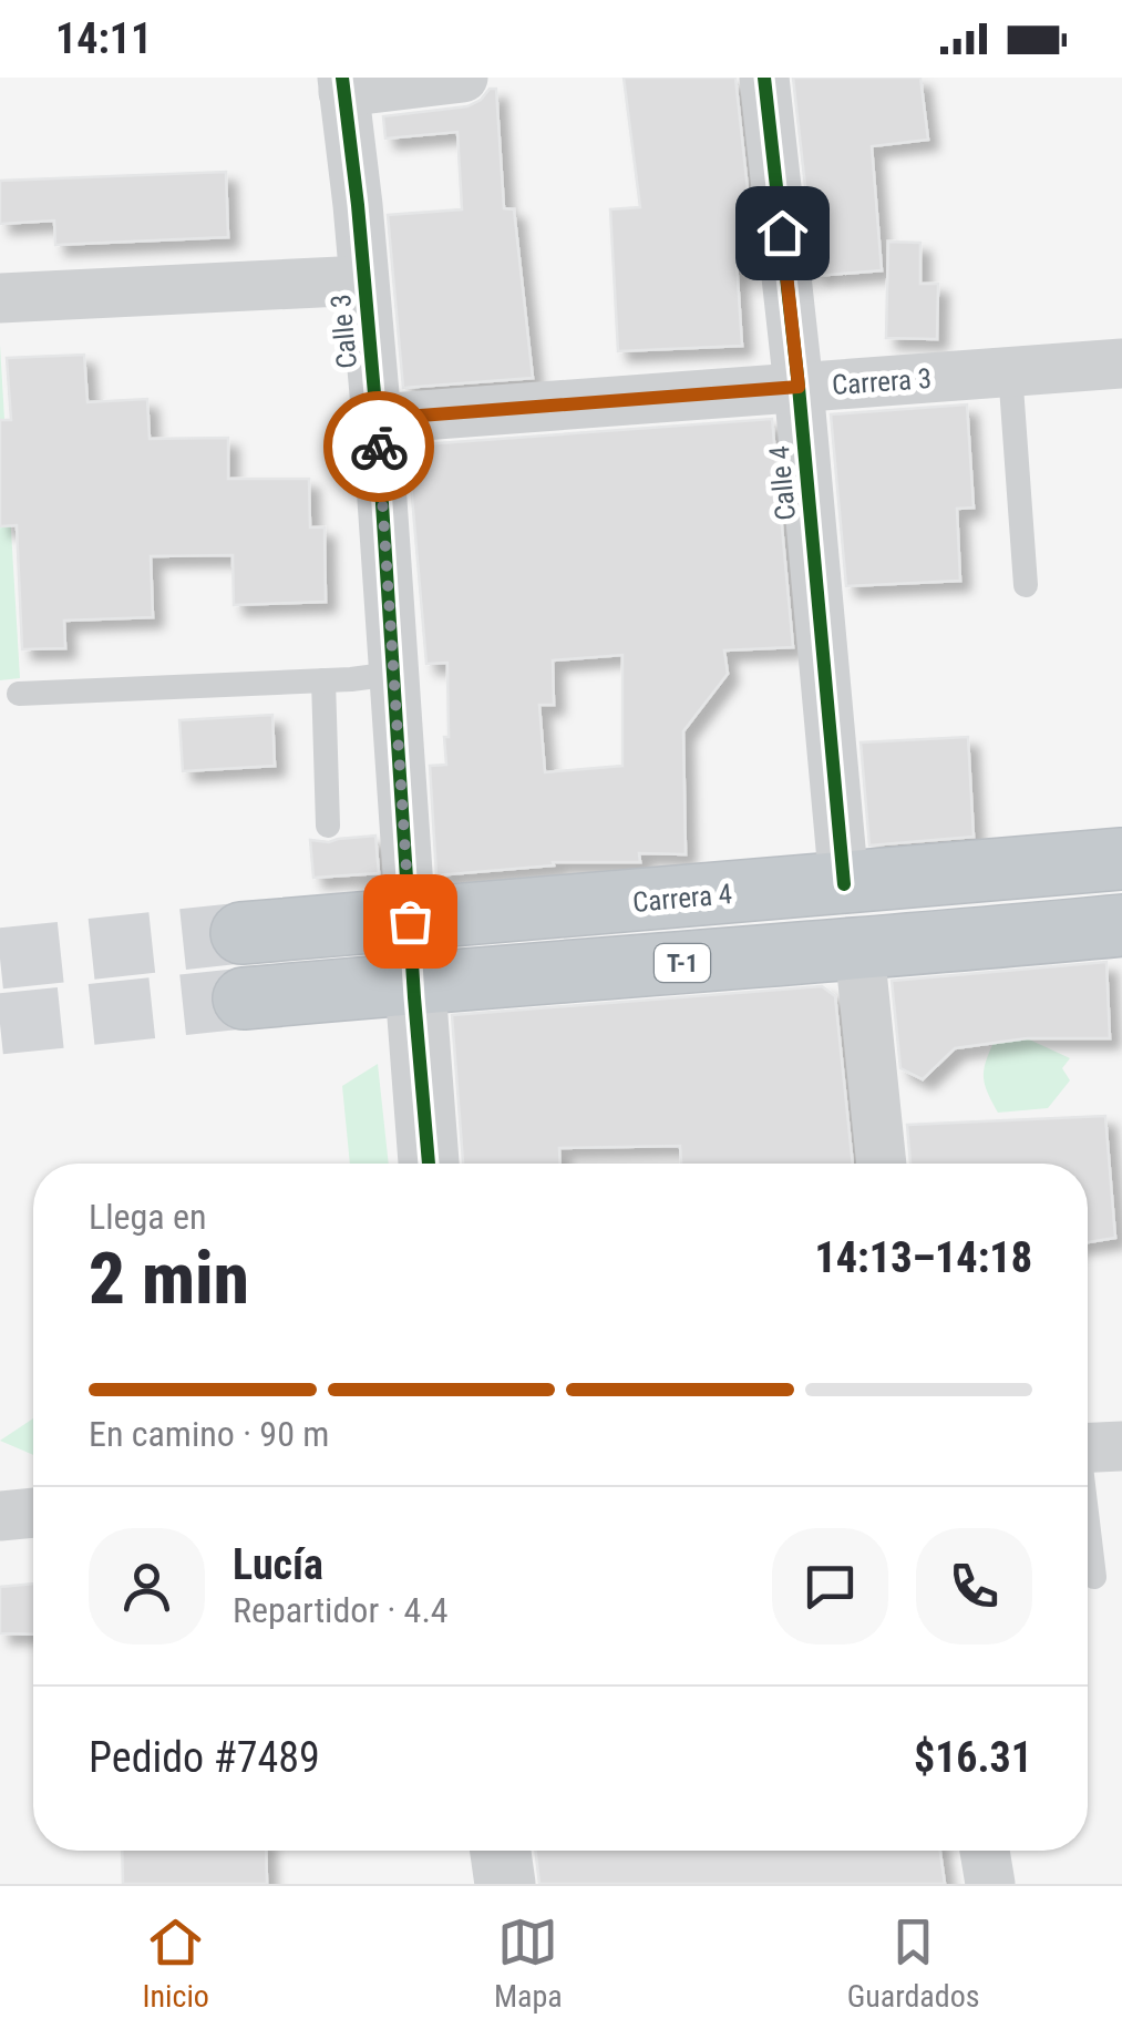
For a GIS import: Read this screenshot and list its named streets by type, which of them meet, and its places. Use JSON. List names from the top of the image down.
{
  "streets": {
    "highway": ["Carrera 4", "T-1"],
    "street": ["Calle 3", "Carrera 3", "Calle 4"]
  },
  "crossings": [
    ["Calle 3", "Carrera 3"],
    ["Calle 3", "Carrera 4"],
    ["Calle 3", "T-1"],
    ["Carrera 3", "Calle 4"],
    ["Calle 4", "Carrera 4"]
  ],
  "page": {
    "status": "14:11",
    "heading": ["2 min", "Llega en", "14:13–14:18"],
    "panel": [
      "Lucía",
      "Repartidor · 4.4",
      "Pedido #7489",
      "$16.31"
    ],
    "bar": "En camino · 90 m",
    "tabs": ["Inicio", "Mapa", "Guardados"]
  }
}
